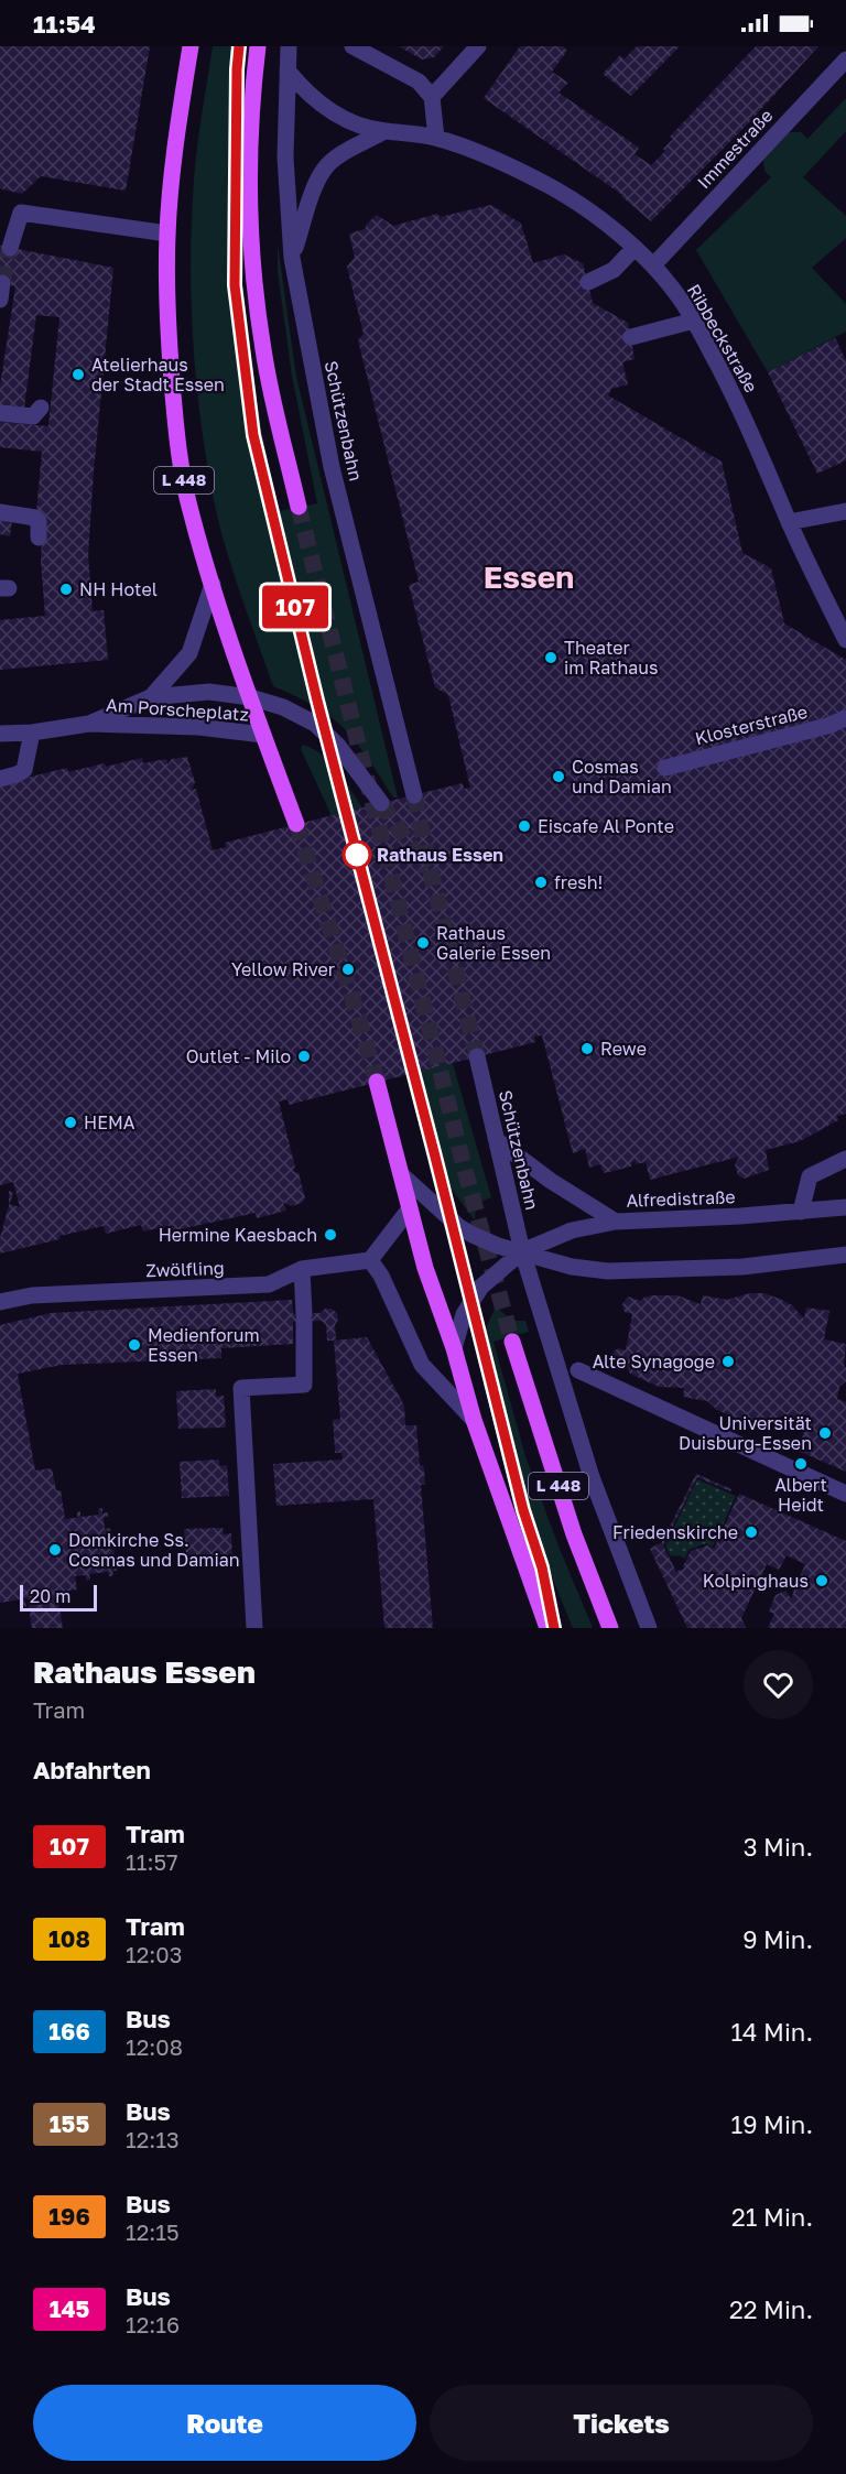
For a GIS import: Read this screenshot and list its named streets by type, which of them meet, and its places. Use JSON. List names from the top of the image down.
{
  "streets": {
    "main road": ["L 448"],
    "street": [
      "Immestraße",
      "Ribbeckstraße",
      "Schützenbahn",
      "Am Porscheplatz",
      "Klosterstraße",
      "Alfredistraße",
      "Zwölfling"
    ]
  },
  "crossings": [
    ["Immestraße", "Ribbeckstraße"],
    ["Ribbeckstraße", "Schützenbahn"],
    ["Schützenbahn", "Alfredistraße"],
    ["L 448", "Am Porscheplatz"],
    ["L 448", "Alfredistraße"]
  ],
  "districts": ["Essen"],
  "places": [
    "Atelierhaus der Stadt Essen",
    "NH Hotel",
    "Theater im Rathaus",
    "Cosmas und Damian",
    "Eiscafe Al Ponte",
    "Rathaus Essen",
    "fresh!",
    "Rathaus Galerie Essen",
    "Yellow River",
    "Rewe",
    "Outlet - Milo",
    "HEMA",
    "Hermine Kaesbach",
    "Medienforum Essen",
    "Alte Synagoge",
    "Universität Duisburg-Essen",
    "Albert Heidt",
    "Friedenskirche",
    "Domkirche Ss. Cosmas und Damian",
    "Kolpinghaus"
  ],
  "lines": ["tram line 107"],
  "scale_bar": "20 m",
  "page": {
    "status": "11:54",
    "on_map": "107",
    "scale": "20 m",
    "heading": [
      ["Rathaus Essen", "Tram"],
      "Abfahrten"
    ],
    "list": [
      {
        "mark": "107",
        "name": "Tram",
        "note": "11:57",
        "value": "3 Min."
      },
      {
        "mark": "108",
        "name": "Tram",
        "note": "12:03",
        "value": "9 Min."
      },
      {
        "mark": "166",
        "name": "Bus",
        "note": "12:08",
        "value": "14 Min."
      },
      {
        "mark": "155",
        "name": "Bus",
        "note": "12:13",
        "value": "19 Min."
      },
      {
        "mark": "196",
        "name": "Bus",
        "note": "12:15",
        "value": "21 Min."
      },
      {
        "mark": "145",
        "name": "Bus",
        "note": "12:16",
        "value": "22 Min."
      }
    ],
    "buttons": ["Route", "Tickets"]
  }
}
